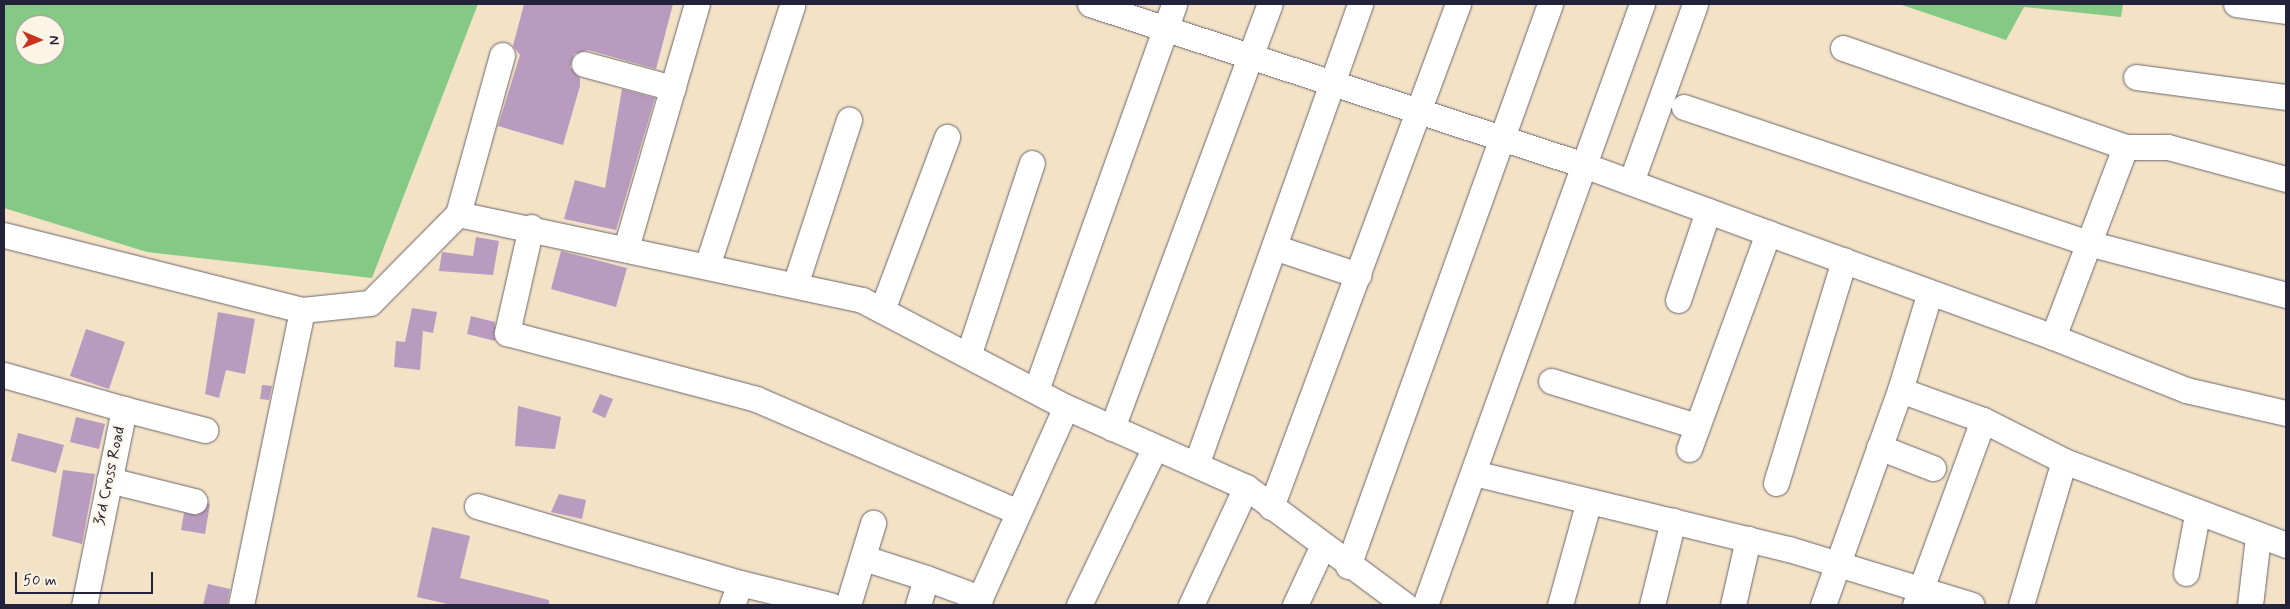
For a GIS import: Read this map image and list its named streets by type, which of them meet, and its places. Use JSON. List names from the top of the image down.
{
  "streets": {
    "street": ["3rd Cross Road"]
  },
  "scale_bar": "50 m",
  "north": "right"
}
